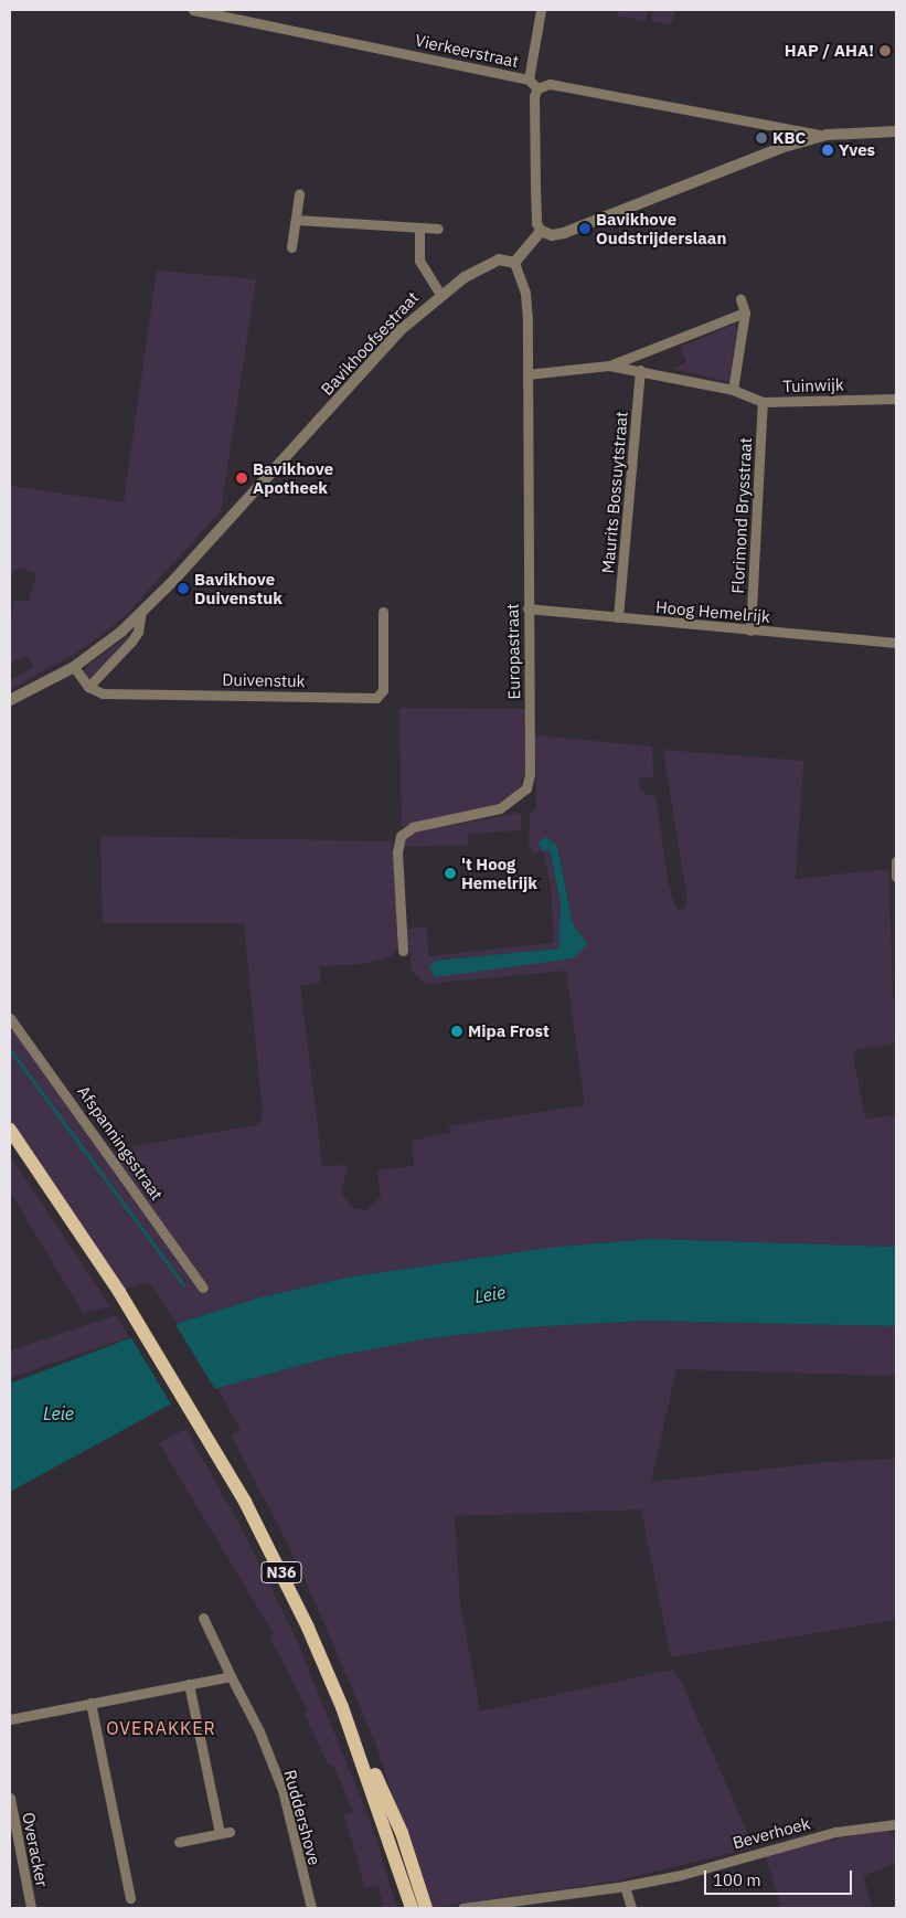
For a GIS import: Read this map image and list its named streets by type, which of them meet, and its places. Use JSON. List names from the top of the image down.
{
  "streets": {
    "main road": ["N36"],
    "street": [
      "Vierkeerstraat",
      "Bavikhoofsestraat",
      "Tuinwijk",
      "Maurits Bossuytstraat",
      "Florimond Brysstraat",
      "Hoog Hemelrijk",
      "Europastraat",
      "Duivenstuk",
      "Afspanningsstraat",
      "Ruddershove",
      "Beverhoek",
      "Overacker"
    ]
  },
  "crossings": [
    ["Bavikhoofsestraat", "Europastraat"],
    ["Bavikhoofsestraat", "Duivenstuk"],
    ["Tuinwijk", "Maurits Bossuytstraat"],
    ["Tuinwijk", "Florimond Brysstraat"],
    ["Tuinwijk", "Europastraat"],
    ["Maurits Bossuytstraat", "Hoog Hemelrijk"],
    ["Florimond Brysstraat", "Hoog Hemelrijk"],
    ["Hoog Hemelrijk", "Europastraat"]
  ],
  "districts": ["OVERAKKER"],
  "water": ["Leie"],
  "places": [
    "HAP / AHA!",
    "KBC",
    "Yves",
    "Bavikhove Oudstrijderslaan",
    "Bavikhove Apotheek",
    "Bavikhove Duivenstuk",
    "'t Hoog Hemelrijk",
    "Mipa Frost"
  ],
  "scale_bar": "100 m"
}
